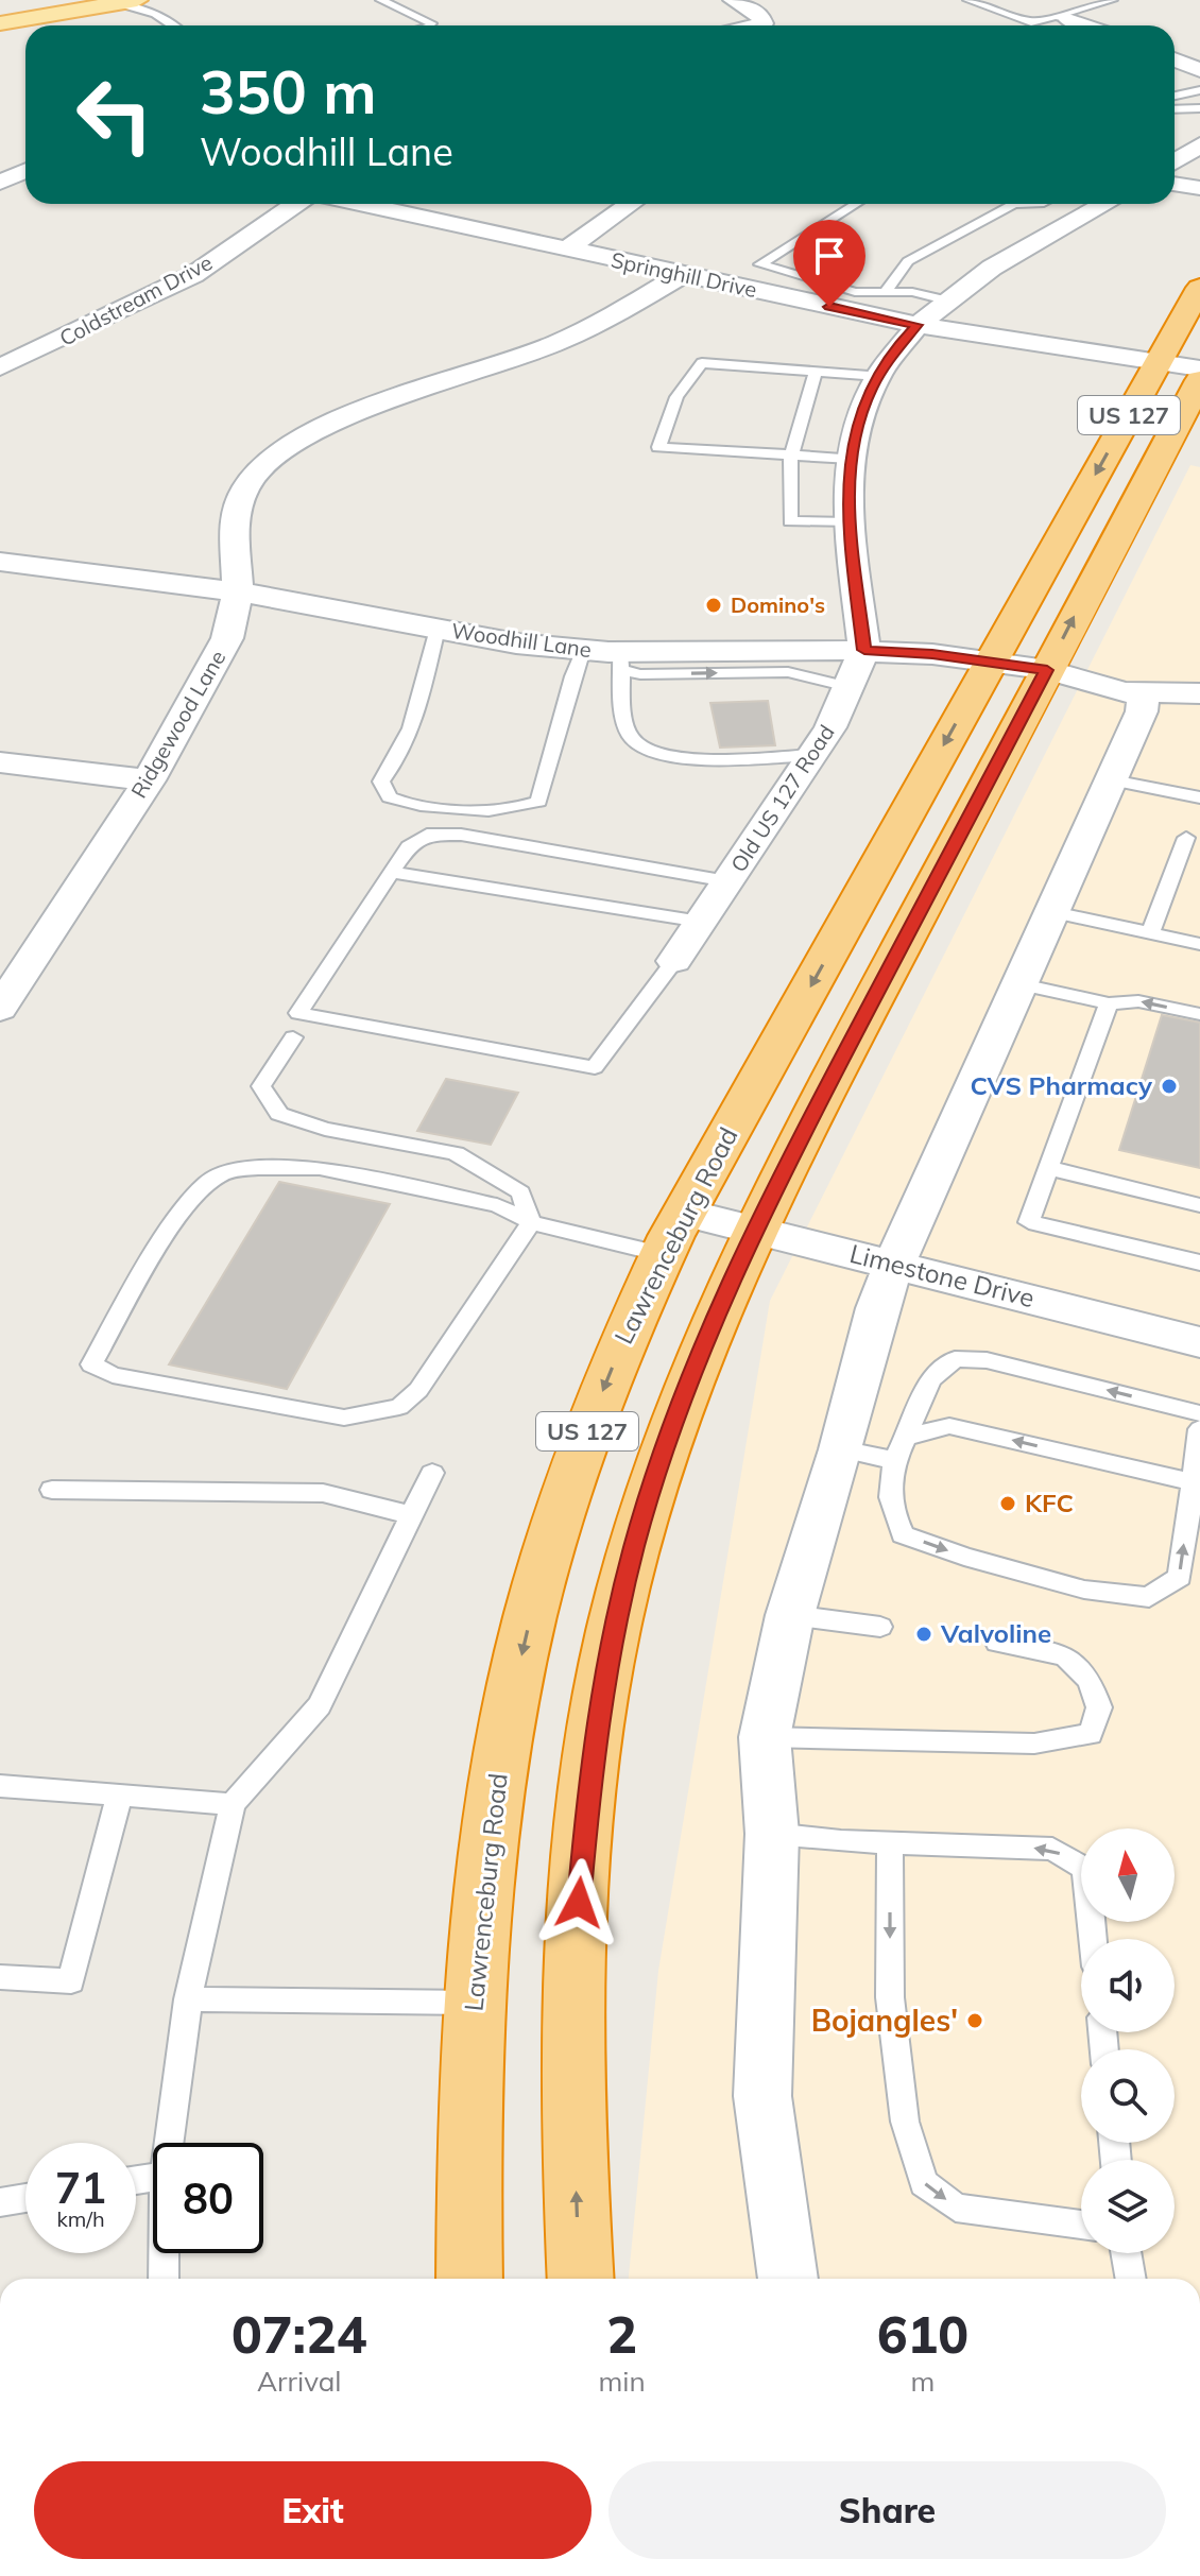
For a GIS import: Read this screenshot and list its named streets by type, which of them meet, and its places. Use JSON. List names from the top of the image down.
{
  "streets": {
    "highway": ["US 127", "Lawrenceburg Road"],
    "street": [
      "Springhill Drive",
      "Coldstream Drive",
      "Woodhill Lane",
      "Ridgewood Lane",
      "Old US 127 Road",
      "Limestone Drive"
    ]
  },
  "crossings": [
    ["Springhill Drive", "Ridgewood Lane"],
    ["Springhill Drive", "Lawrenceburg Road"],
    ["US 127", "Woodhill Lane"],
    ["US 127", "Limestone Drive"],
    ["Woodhill Lane", "Ridgewood Lane"],
    ["Woodhill Lane", "Old US 127 Road"],
    ["Woodhill Lane", "Lawrenceburg Road"],
    ["Lawrenceburg Road", "Limestone Drive"]
  ],
  "places": [
    "Domino's",
    "CVS Pharmacy",
    "KFC",
    "Valvoline",
    "Bojangles'"
  ],
  "north": "top",
  "page": {
    "turn": ["350 m", "Woodhill Lane"],
    "speed": "71 km/h",
    "limit": "80",
    "eta": [
      "07:24",
      "Arrival",
      "2",
      "min",
      "610",
      "m"
    ],
    "buttons": ["Exit", "Share"]
  }
}
